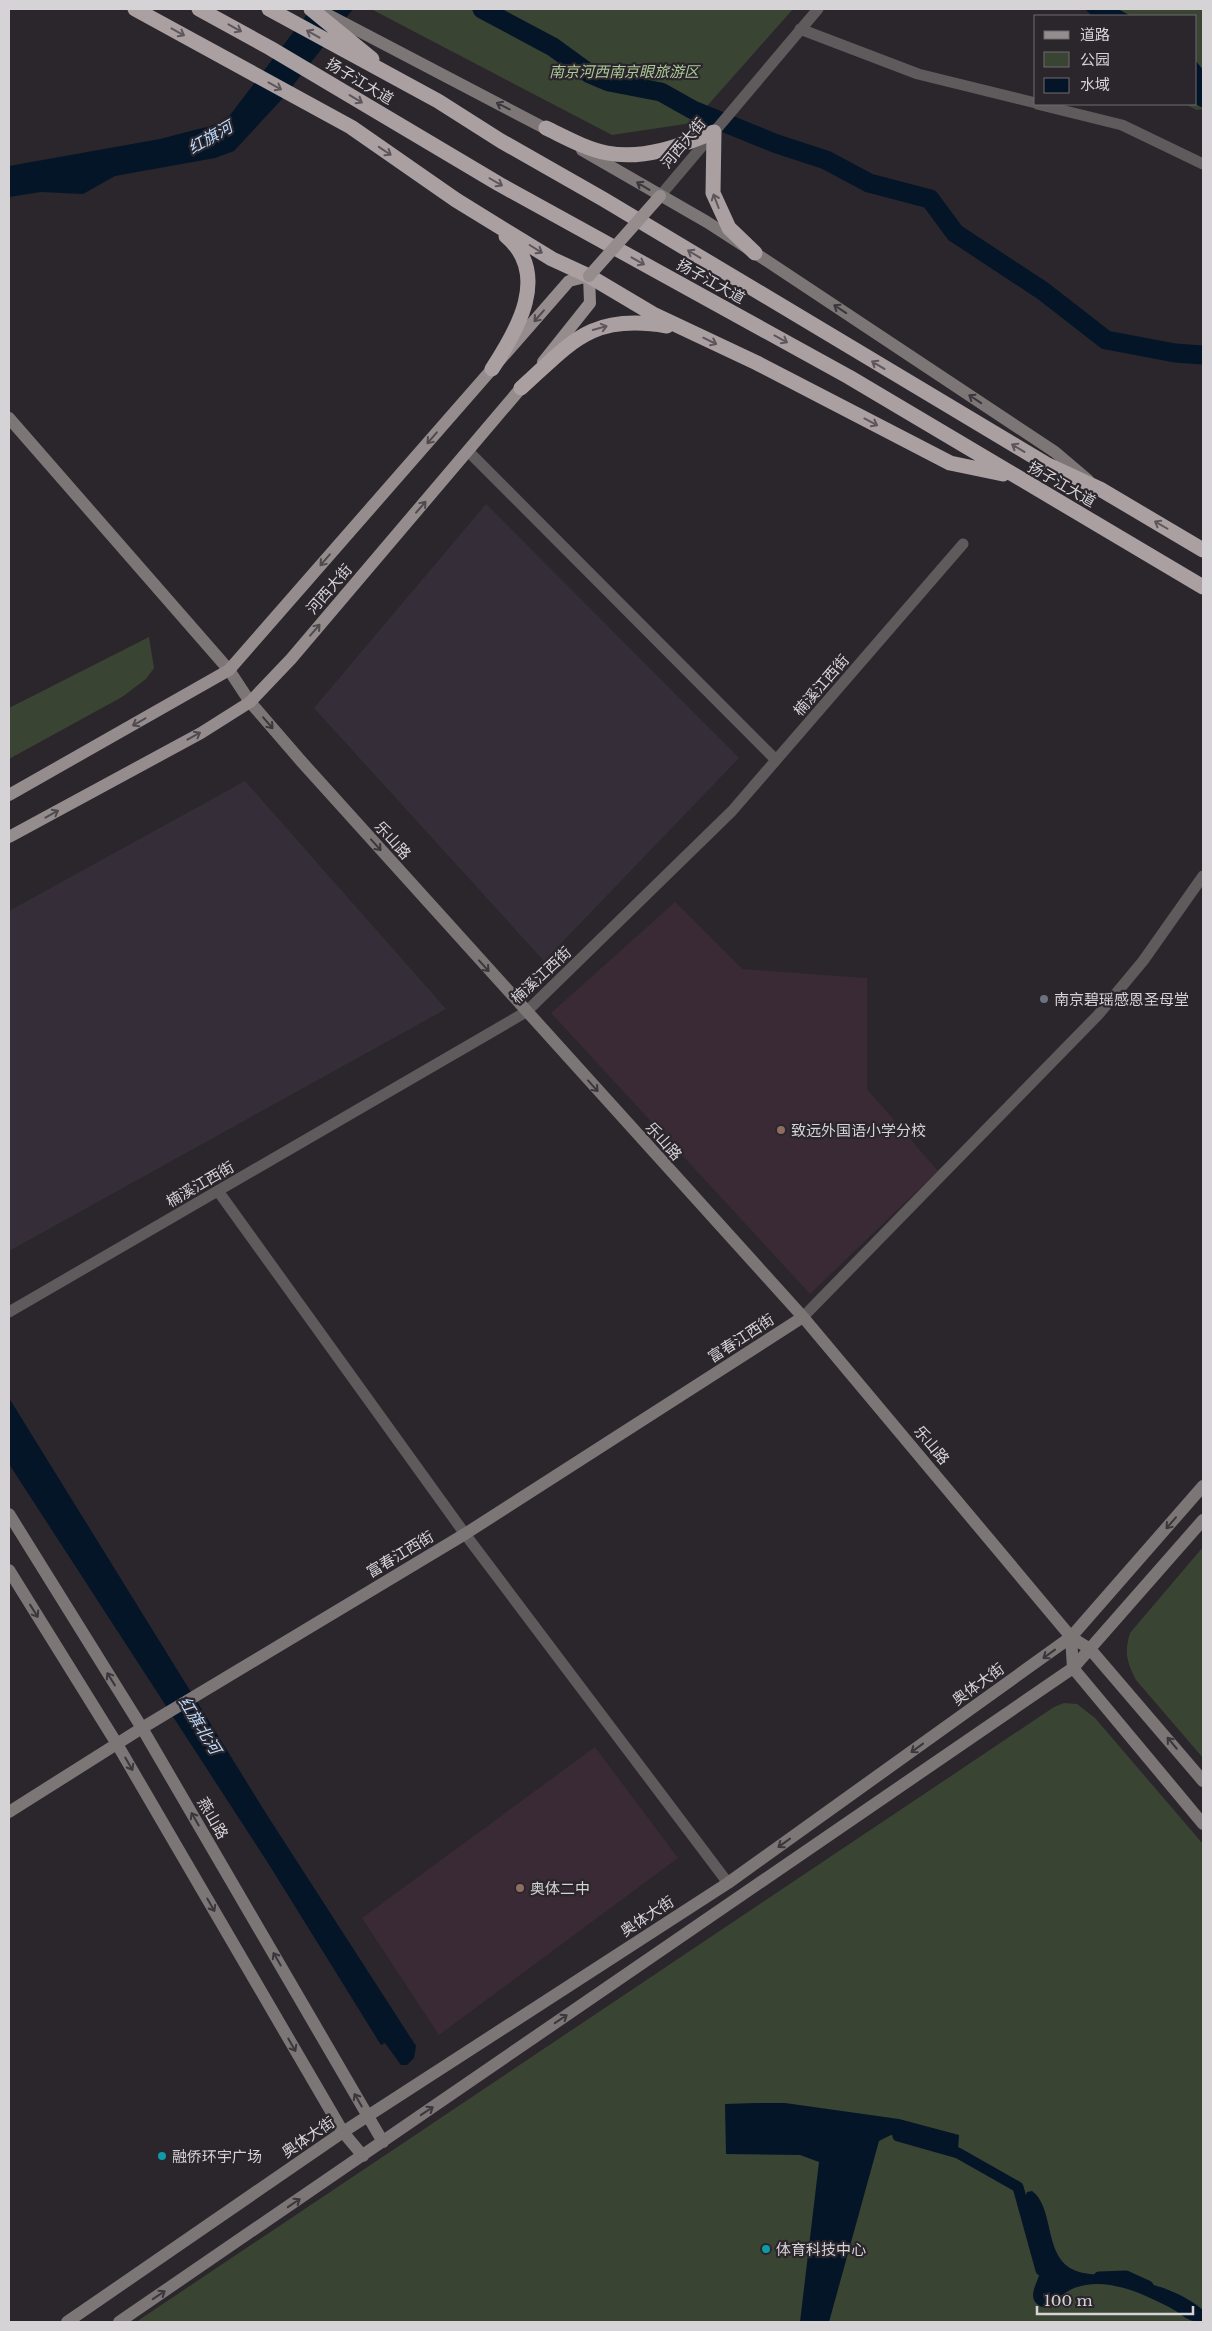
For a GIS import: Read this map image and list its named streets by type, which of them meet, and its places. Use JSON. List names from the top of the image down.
{
  "streets": {
    "highway": ["扬子江大道"],
    "main road": [
      "河西大街",
      "乐山路",
      "富春江西街",
      "奥体大街",
      "燕山路"
    ],
    "street": ["楠溪江西街"]
  },
  "crossings": [
    ["扬子江大道", "河西大街"],
    ["河西大街", "乐山路"],
    ["楠溪江西街", "乐山路"],
    ["乐山路", "富春江西街"],
    ["乐山路", "奥体大街"],
    ["富春江西街", "燕山路"],
    ["奥体大街", "燕山路"]
  ],
  "water": ["红旗河", "红旗北河"],
  "parks": ["南京河西南京眼旅游区"],
  "places": [
    "南京碧瑶感恩圣母堂",
    "致远外国语小学分校",
    "奥体二中",
    "融侨环宇广场",
    "体育科技中心"
  ],
  "legend": ["道路", "公园", "水域"],
  "scale_bar": "100 m"
}
